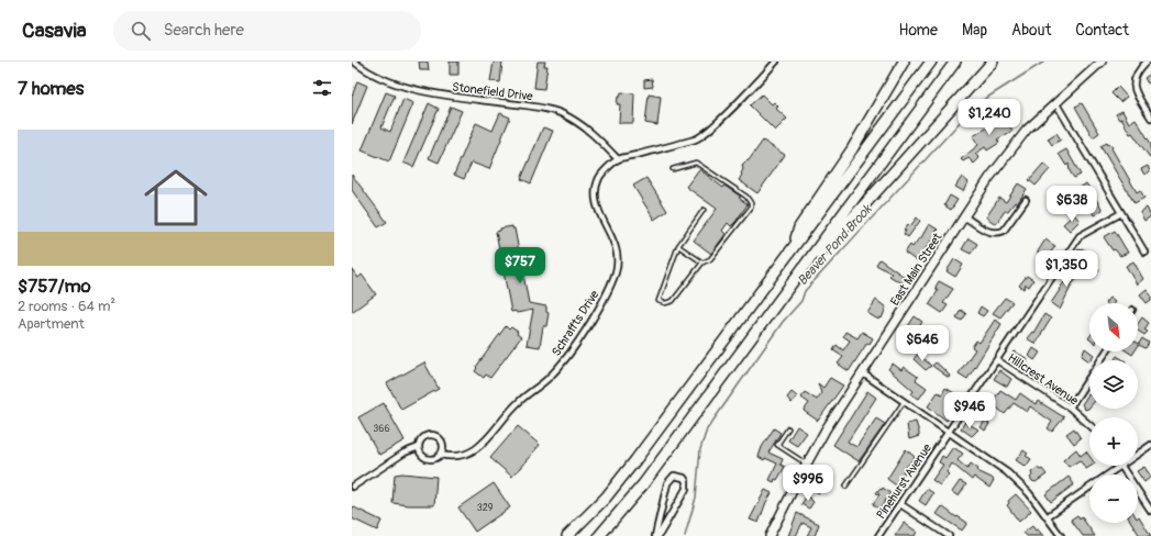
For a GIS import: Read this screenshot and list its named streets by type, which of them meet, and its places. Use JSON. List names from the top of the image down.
{
  "streets": {
    "main road": ["East Main Street"],
    "street": [
      "Stonefield Drive",
      "Schraffts Drive",
      "Hillcrest Avenue",
      "Pinehurst Avenue"
    ]
  },
  "crossings": [
    ["Stonefield Drive", "Schraffts Drive"],
    ["Hillcrest Avenue", "Pinehurst Avenue"]
  ],
  "water": ["Beaver Pond Brook"],
  "house_numbers": ["366", "329"],
  "north": "bottom right",
  "page": {
    "header": "Casavia",
    "search": "Search here",
    "nav": [
      "Home",
      "Map",
      "About",
      "Contact"
    ],
    "heading": "7 homes",
    "price": [
      "$1,240",
      "$638",
      "$757",
      "$1,350",
      "$646",
      "$946",
      "$996"
    ],
    "list": [
      {
        "name": "$757/mo",
        "note": "2 rooms · 64 m² · Apartment"
      }
    ],
    "map_buttons": ["+", "−"]
  }
}
